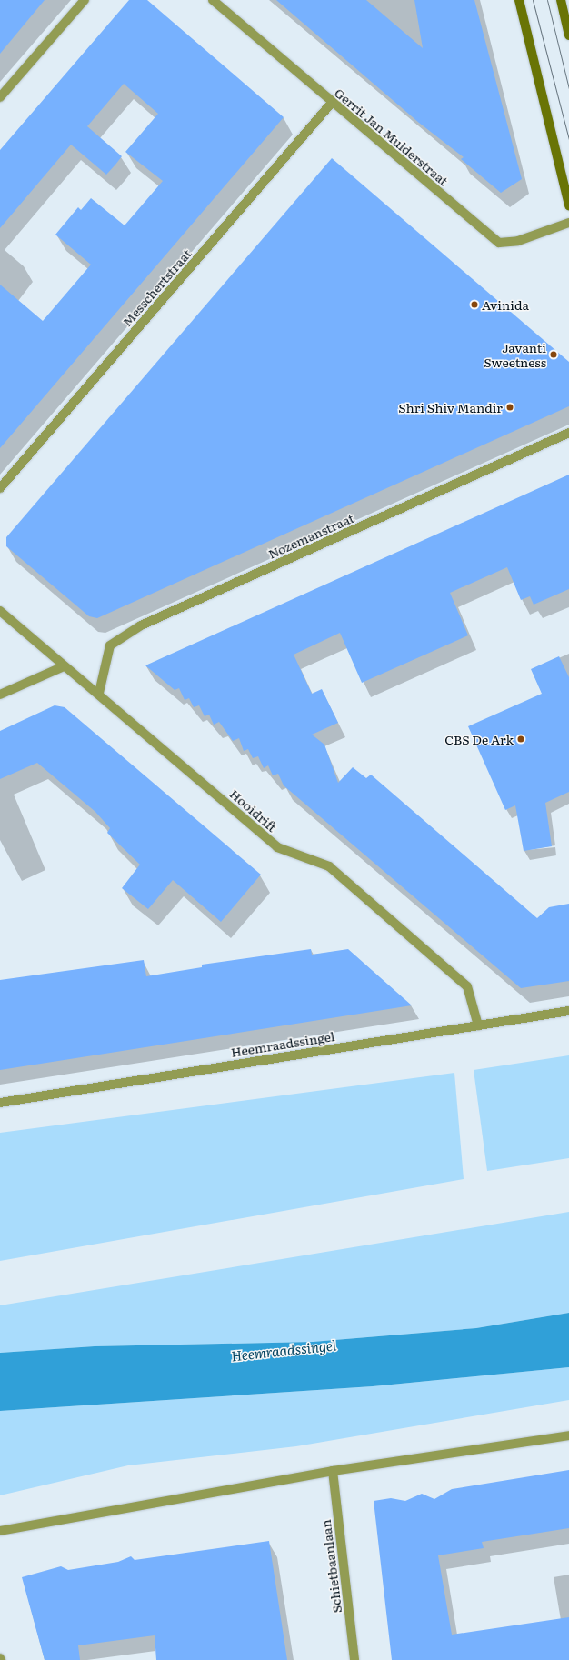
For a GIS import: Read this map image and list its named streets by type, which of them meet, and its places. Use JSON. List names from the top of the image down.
{
  "streets": {
    "street": [
      "Gerrit Jan Mulderstraat",
      "Messchertstraat",
      "Nozemanstraat",
      "Hooidrift",
      "Heemraadssingel",
      "Schietbaanlaan"
    ]
  },
  "crossings": [
    ["Gerrit Jan Mulderstraat", "Messchertstraat"],
    ["Nozemanstraat", "Hooidrift"],
    ["Hooidrift", "Heemraadssingel"]
  ],
  "water": ["Heemraadssingel"],
  "places": [
    "Avinida",
    "Javanti Sweetness",
    "Shri Shiv Mandir",
    "CBS De Ark"
  ]
}
